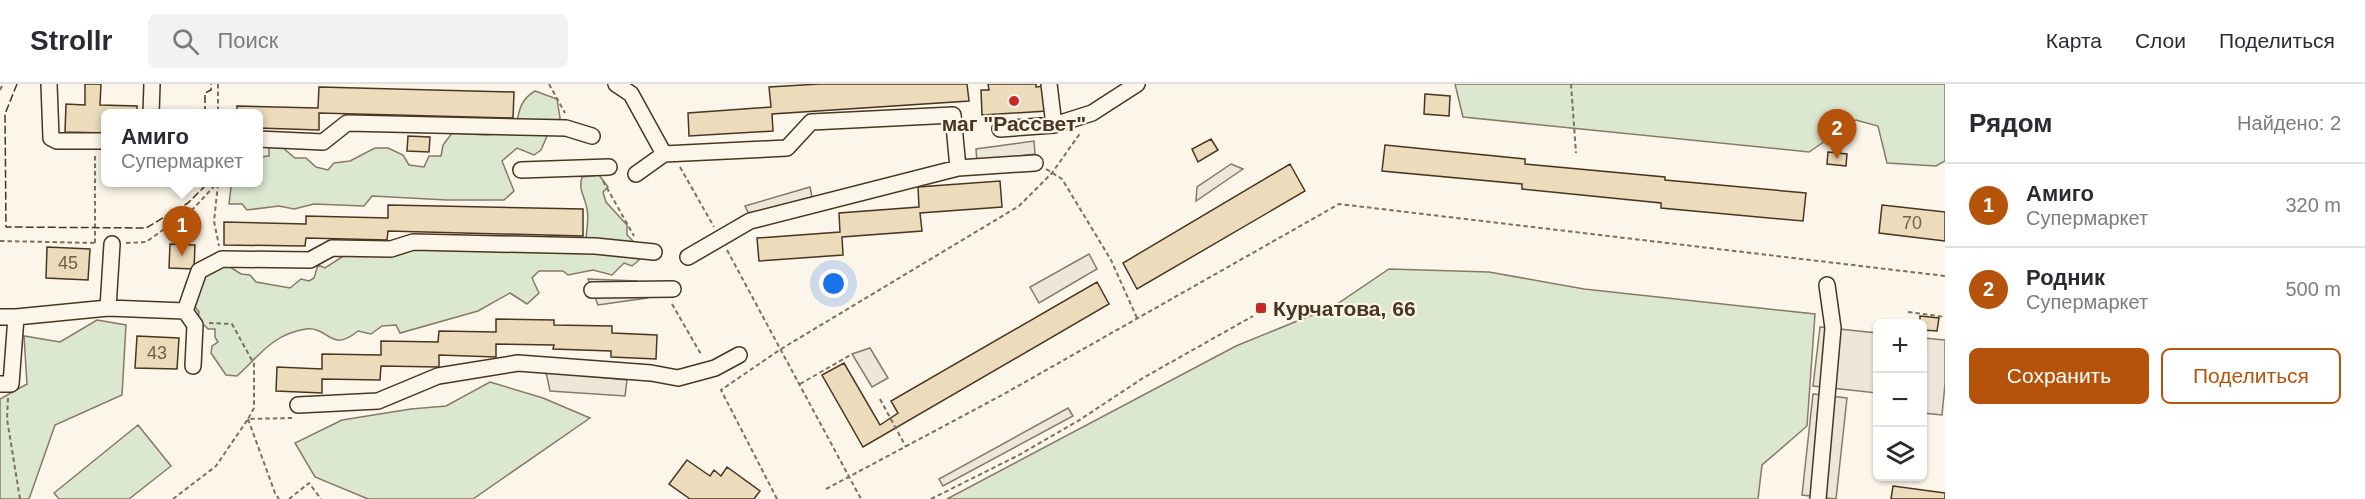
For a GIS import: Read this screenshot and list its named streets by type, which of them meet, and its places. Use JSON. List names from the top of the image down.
{
  "places": {
    "other": ["маг \"Рассвет\""],
    "transit": ["Курчатова, 66"]
  },
  "house_numbers": ["70", "45", "43"],
  "page": {
    "header": "Strollr",
    "search": "Поиск",
    "nav": ["Карта", "Слои", "Поделиться"],
    "heading": ["Рядом", "Найдено: 2"],
    "popup": ["Амиго", "Супермаркет"],
    "pins": ["2", "1"],
    "list": [
      {
        "mark": "1",
        "name": "Амиго",
        "note": "Супермаркет",
        "value": "320 m"
      },
      {
        "mark": "2",
        "name": "Родник",
        "note": "Супермаркет",
        "value": "500 m"
      }
    ],
    "map_buttons": ["+", "−"],
    "buttons": ["Сохранить", "Поделиться"]
  }
}
